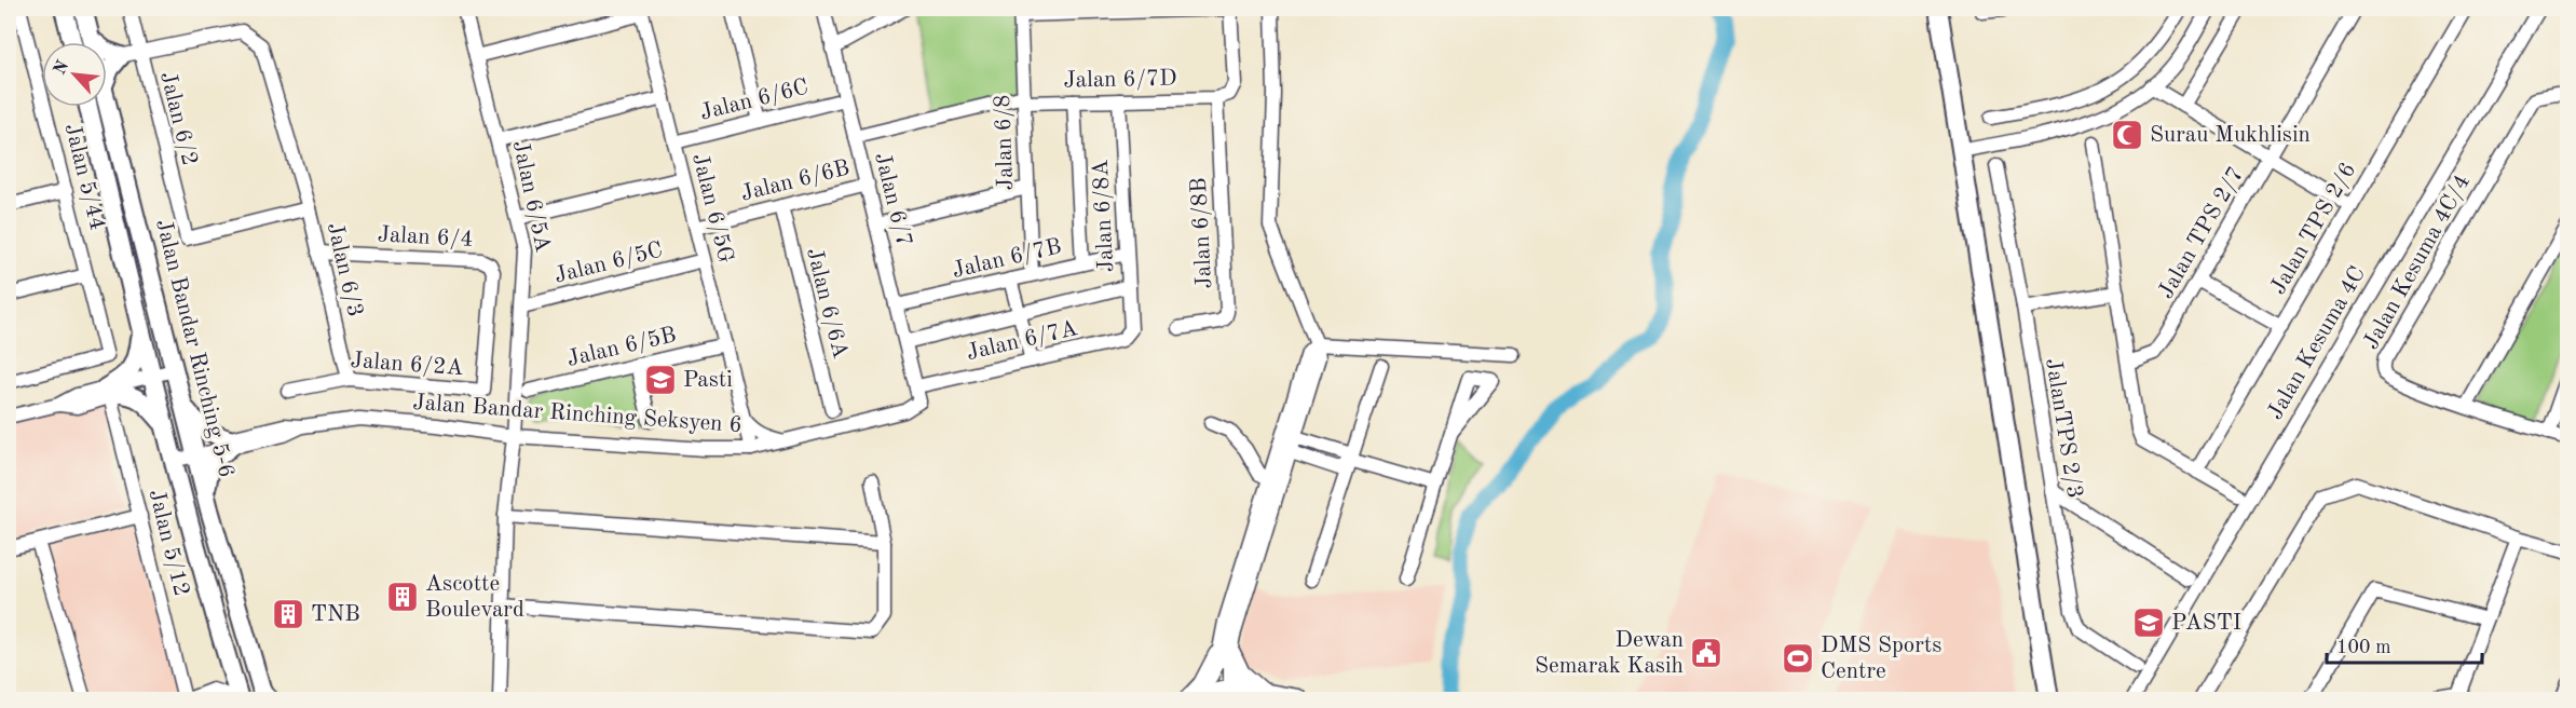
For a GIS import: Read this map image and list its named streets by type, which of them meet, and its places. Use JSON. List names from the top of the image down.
{
  "streets": {
    "street": [
      "Jalan 6/7D",
      "Jalan 6/6C",
      "Jalan 6/2",
      "Jalan 6/8",
      "Jalan 5/44",
      "Jalan 6/6B",
      "Jalan 6/5A",
      "Jalan 6/7",
      "Jalan 6/5G",
      "Jalan 6/8A",
      "Jalan TPS 2/6",
      "Jalan 6/8B",
      "Jalan TPS 2/7",
      "Jalan 6/4",
      "Jalan 6/7B",
      "Jalan Kesuma 4C/4",
      "Jalan 6/5C",
      "Jalan 6/3",
      "Jalan 6/6A",
      "Jalan 6/7A",
      "Jalan Kesuma 4C",
      "Jalan 6/5B",
      "Jalan Bandar Rinching 5-6",
      "Jalan 6/2A",
      "Jalan Bandar Rinching Seksyen 6",
      "JalanTPS 2/3",
      "Jalan 5/12"
    ]
  },
  "crossings": [
    ["Jalan 6/7D", "Jalan 6/8"],
    ["Jalan 6/7D", "Jalan 6/7"],
    ["Jalan 6/7D", "Jalan 6/8A"],
    ["Jalan 6/7D", "Jalan 6/8B"],
    ["Jalan 6/6C", "Jalan 6/7"],
    ["Jalan 6/6C", "Jalan 6/5G"],
    ["Jalan 6/2", "Jalan 6/3"],
    ["Jalan 6/8", "Jalan 6/7B"],
    ["Jalan 6/6B", "Jalan 6/7"],
    ["Jalan 6/6B", "Jalan 6/5G"],
    ["Jalan 6/6B", "Jalan 6/6A"],
    ["Jalan 6/5A", "Jalan 6/5C"],
    ["Jalan 6/5A", "Jalan Bandar Rinching Seksyen 6"],
    ["Jalan 6/7", "Jalan 6/7B"],
    ["Jalan 6/7", "Jalan 6/7A"],
    ["Jalan 6/7", "Jalan Bandar Rinching Seksyen 6"],
    ["Jalan 6/5G", "Jalan 6/5C"],
    ["Jalan 6/5G", "Jalan 6/5B"],
    ["Jalan 6/5G", "Jalan Bandar Rinching Seksyen 6"],
    ["Jalan 6/8A", "Jalan 6/7B"],
    ["Jalan 6/8A", "Jalan 6/7A"],
    ["Jalan 6/4", "Jalan 6/3"],
    ["Jalan 6/4", "Jalan 6/2A"],
    ["Jalan 6/3", "Jalan 6/2A"],
    ["Jalan Bandar Rinching 5-6", "Jalan Bandar Rinching Seksyen 6"]
  ],
  "places": {
    "mosque": ["Surau Mukhlisin"],
    "school or university": ["Pasti", "PASTI"],
    "building": ["Ascotte Boulevard", "TNB"],
    "public building": ["Dewan Semarak Kasih"],
    "sports": ["DMS Sports Centre"]
  },
  "scale_bar": "100 m",
  "north": "top left"
}
